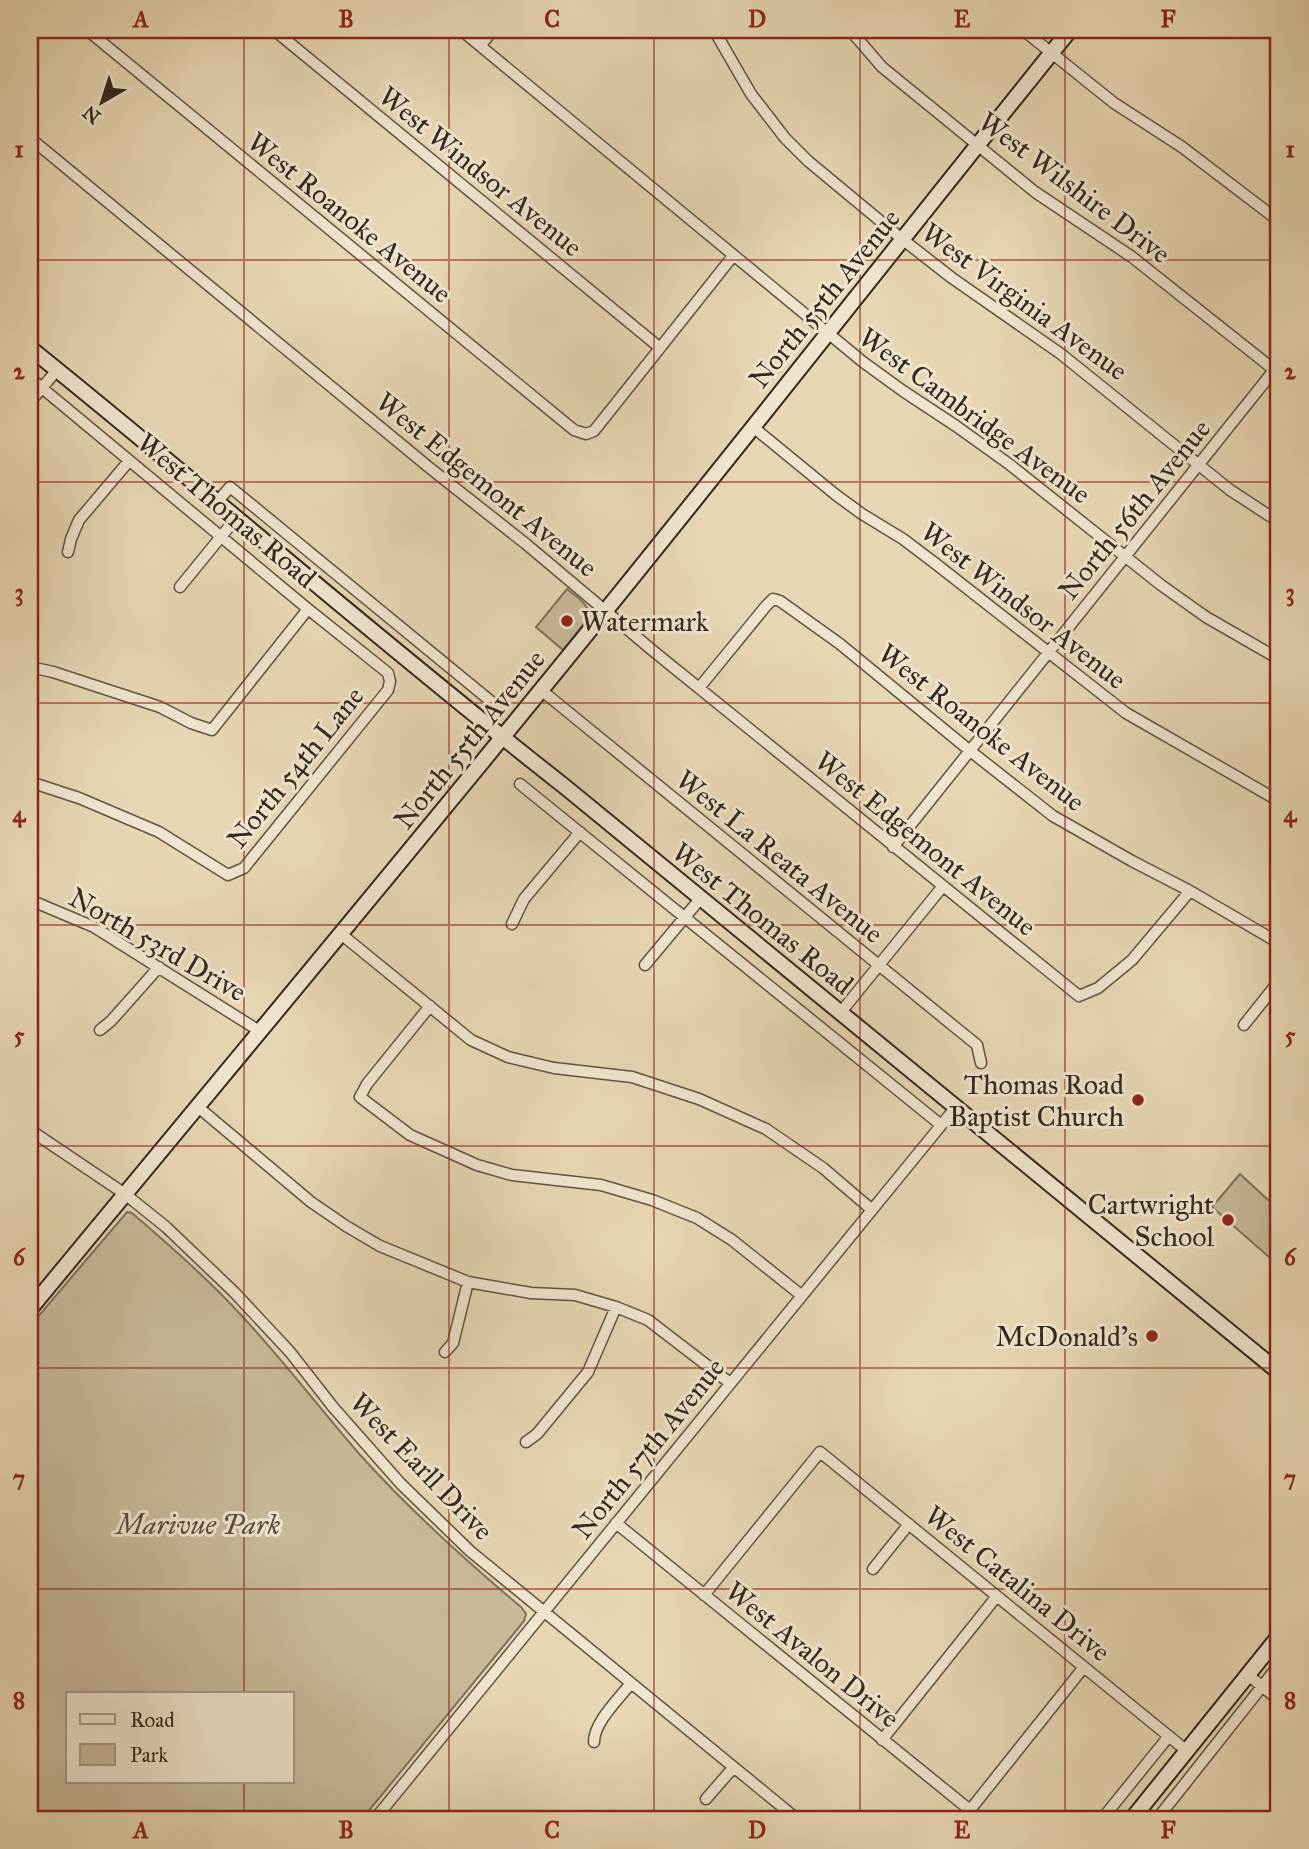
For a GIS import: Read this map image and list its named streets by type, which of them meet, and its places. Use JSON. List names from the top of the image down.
{
  "streets": {
    "main road": ["North 55th Avenue", "West Thomas Road"],
    "street": [
      "West Windsor Avenue",
      "West Wilshire Drive",
      "West Roanoke Avenue",
      "West Virginia Avenue",
      "West Cambridge Avenue",
      "West Edgemont Avenue",
      "North 56th Avenue",
      "North 54th Lane",
      "West La Reata Avenue",
      "North 53rd Drive",
      "North 57th Avenue",
      "West Earll Drive",
      "West Catalina Drive",
      "West Avalon Drive"
    ]
  },
  "crossings": [
    ["West Windsor Avenue", "West Roanoke Avenue"],
    ["West Windsor Avenue", "North 55th Avenue"],
    ["West Windsor Avenue", "North 56th Avenue"],
    ["West Wilshire Drive", "North 55th Avenue"],
    ["West Wilshire Drive", "North 56th Avenue"],
    ["West Roanoke Avenue", "West Edgemont Avenue"],
    ["West Roanoke Avenue", "North 56th Avenue"],
    ["North 55th Avenue", "West Virginia Avenue"],
    ["North 55th Avenue", "West Cambridge Avenue"],
    ["North 55th Avenue", "West Edgemont Avenue"],
    ["North 55th Avenue", "West Thomas Road"],
    ["North 55th Avenue", "West La Reata Avenue"],
    ["North 55th Avenue", "North 53rd Drive"],
    ["North 55th Avenue", "West Earll Drive"],
    ["West Virginia Avenue", "North 56th Avenue"],
    ["West Cambridge Avenue", "North 56th Avenue"],
    ["West Edgemont Avenue", "North 56th Avenue"],
    ["West Thomas Road", "North 54th Lane"],
    ["West Thomas Road", "North 57th Avenue"],
    ["North 57th Avenue", "West Earll Drive"],
    ["North 57th Avenue", "West Avalon Drive"],
    ["West Catalina Drive", "West Avalon Drive"]
  ],
  "parks": ["Marivue Park"],
  "places": [
    "Watermark",
    "Thomas Road Baptist Church",
    "Cartwright School",
    "McDonald's"
  ],
  "legend": ["Road", "Park"],
  "north": "bottom left",
  "grid": {
    "columns": [
      "A",
      "B",
      "C",
      "D",
      "E",
      "F"
    ],
    "rows": [
      "1",
      "2",
      "3",
      "4",
      "5",
      "6",
      "7",
      "8"
    ]
  }
}
